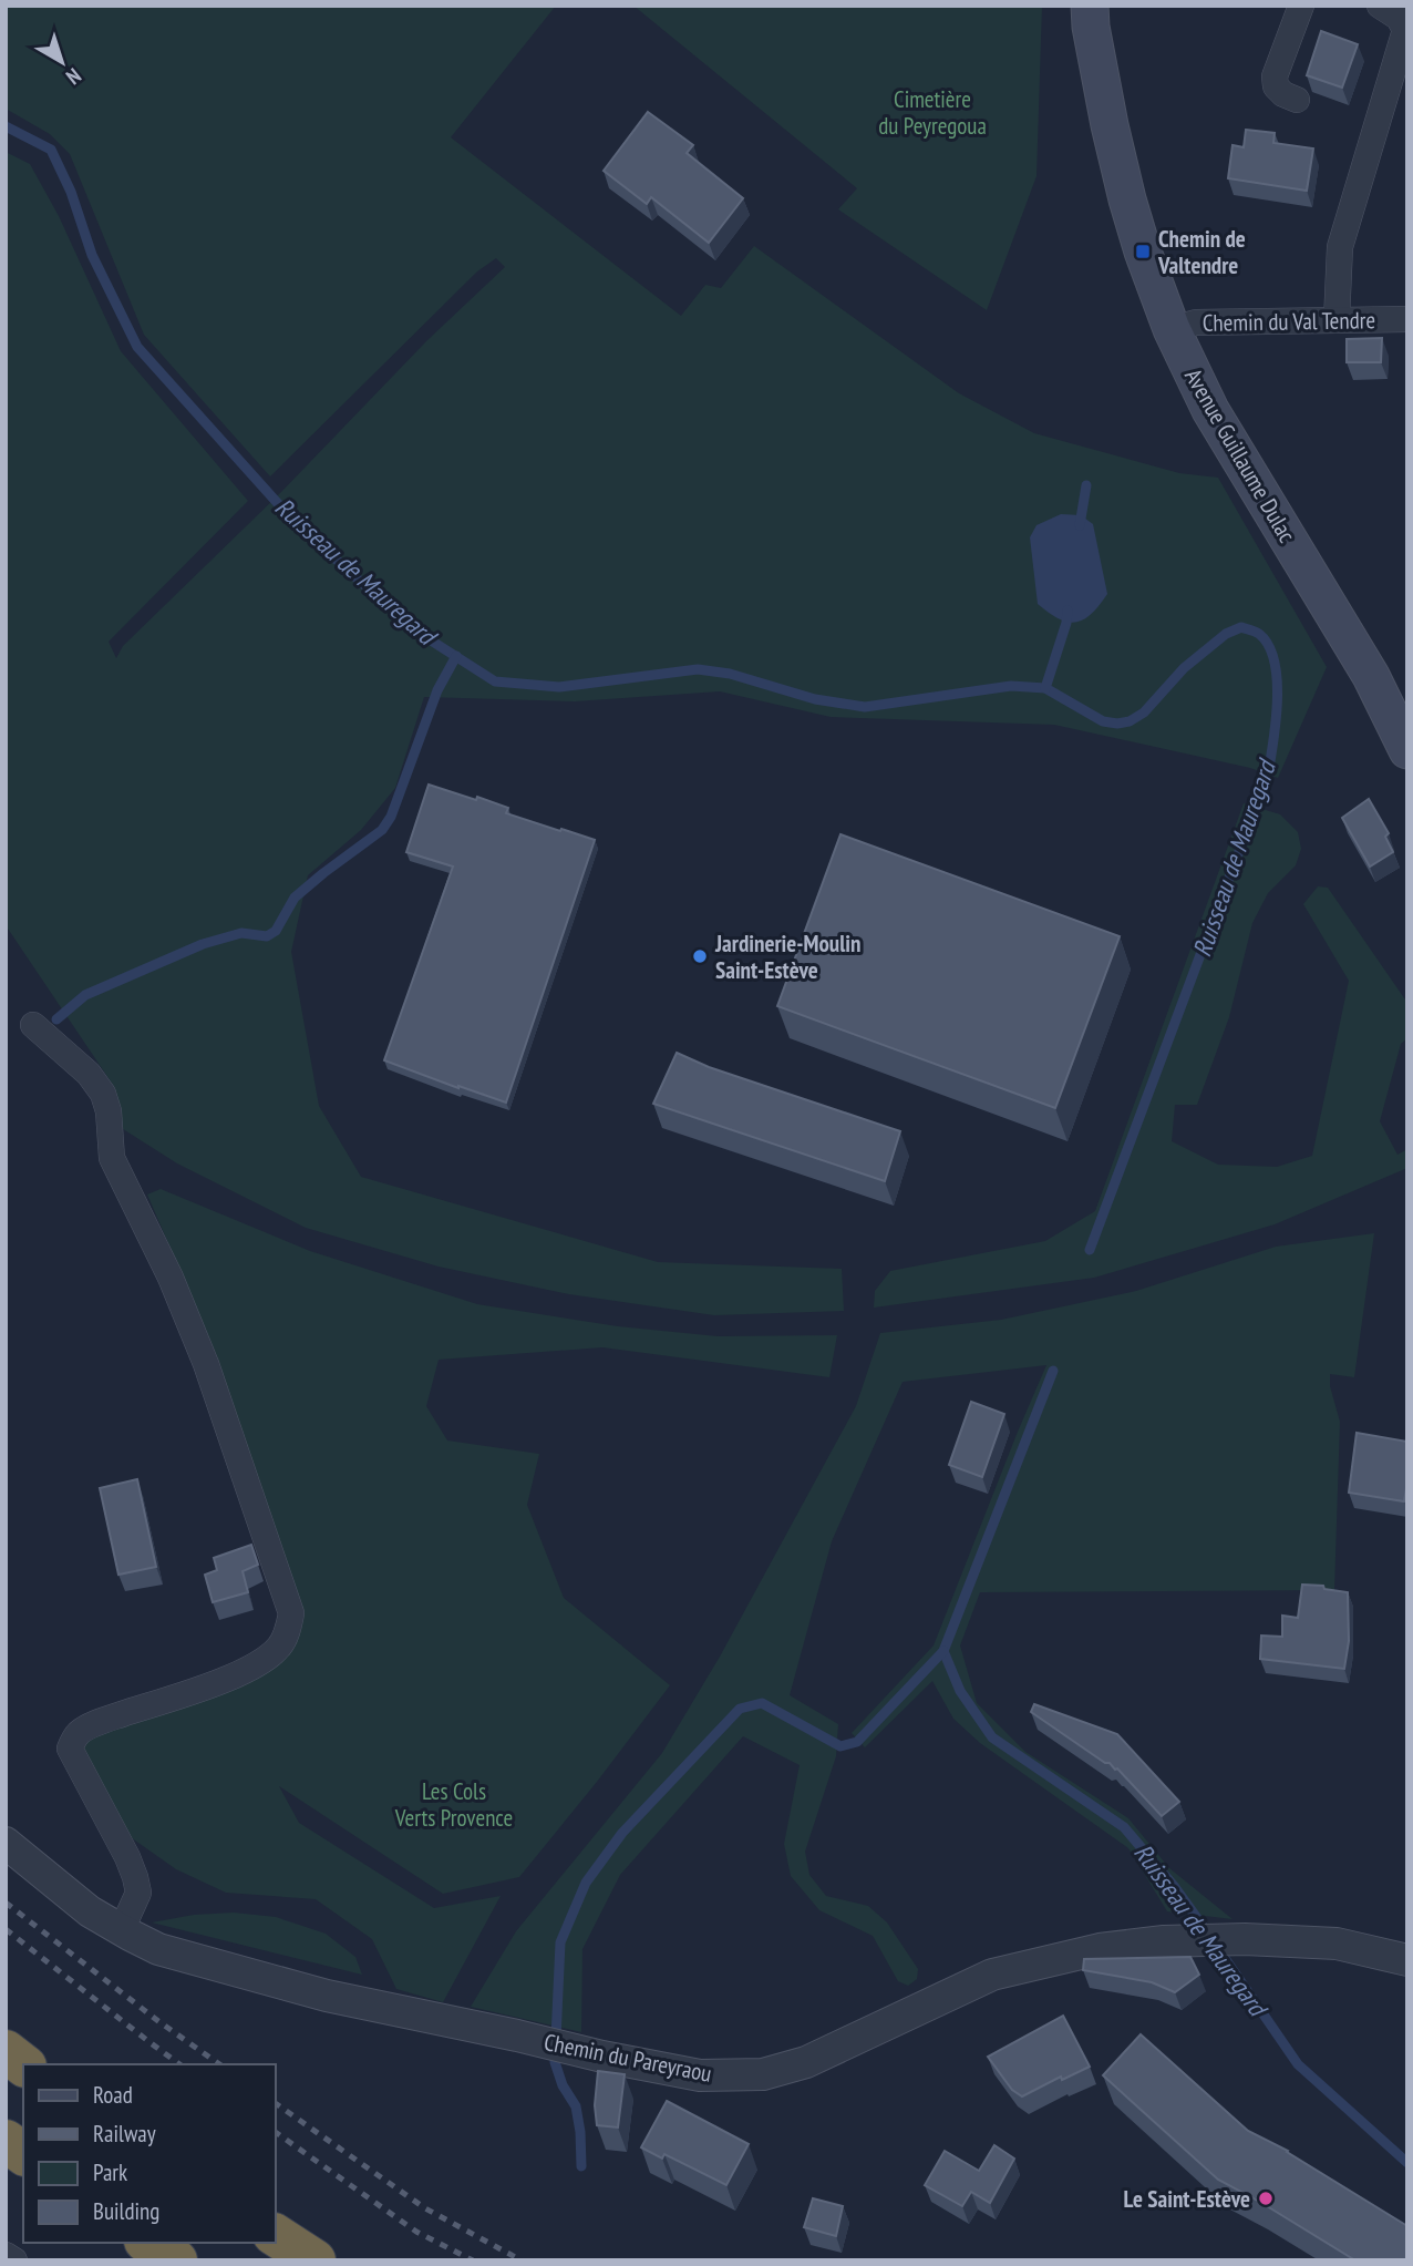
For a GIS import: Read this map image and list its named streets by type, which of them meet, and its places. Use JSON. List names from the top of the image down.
{
  "streets": {
    "main road": ["Avenue Guillaume Dulac"],
    "street": ["Chemin du Val Tendre", "Chemin du Pareyraou"]
  },
  "crossings": [
    ["Chemin du Val Tendre", "Avenue Guillaume Dulac"]
  ],
  "water": ["Ruisseau de Mauregard"],
  "parks": ["Cimetière du Peyregoua", "Les Cols Verts Provence"],
  "places": {
    "transit": ["Chemin de Valtendre"],
    "other": ["Jardinerie-Moulin Saint-Estève", "Le Saint-Estève"]
  },
  "legend": [
    "Road",
    "Railway",
    "Park",
    "Building"
  ],
  "north": "bottom right"
}
